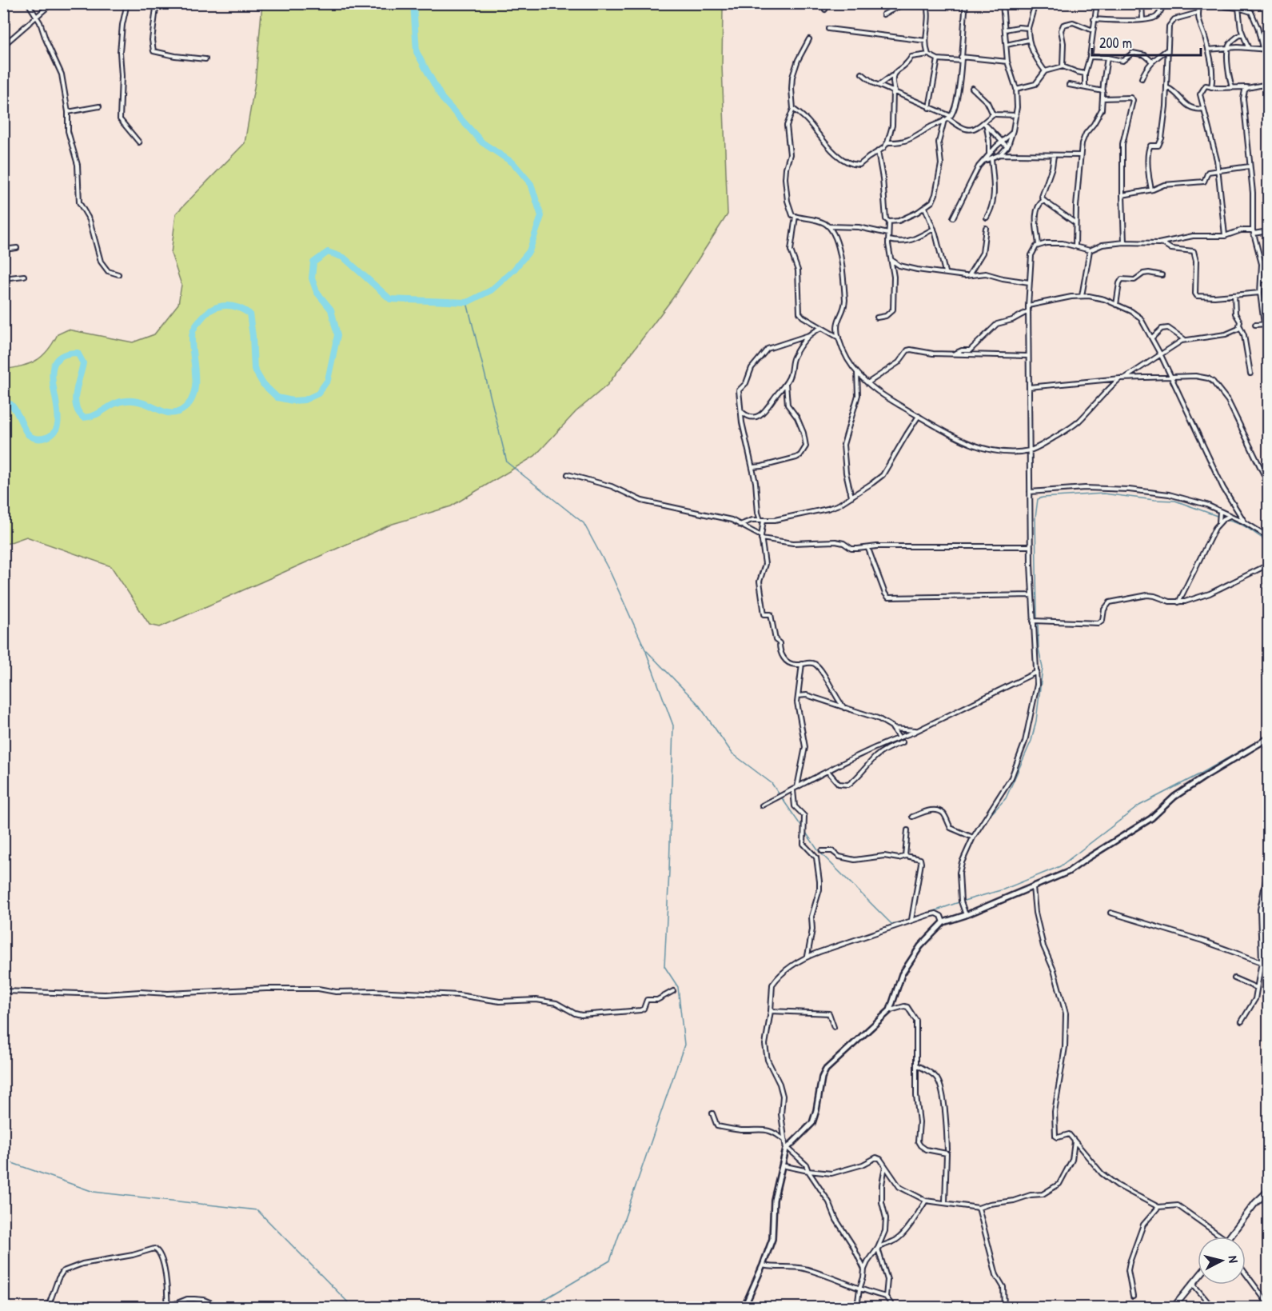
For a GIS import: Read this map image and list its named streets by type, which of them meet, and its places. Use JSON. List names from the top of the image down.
{
  "scale_bar": "200 m",
  "north": "right"
}
